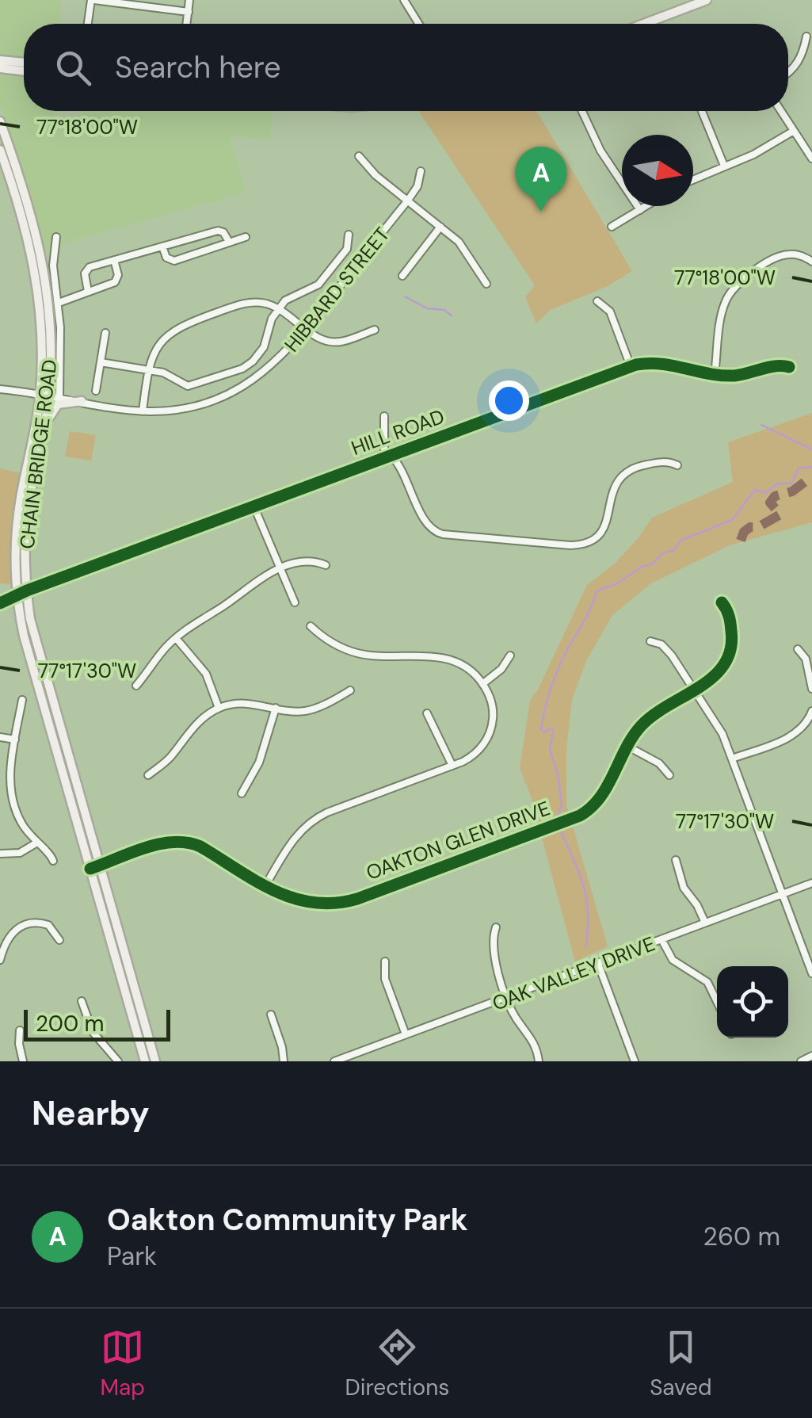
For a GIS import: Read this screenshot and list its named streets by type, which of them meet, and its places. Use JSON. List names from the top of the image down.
{
  "streets": {
    "main road": ["CHAIN BRIDGE ROAD"],
    "street": [
      "HIBBARD STREET",
      "HILL ROAD",
      "OAKTON GLEN DRIVE",
      "OAK VALLEY DRIVE"
    ]
  },
  "crossings": [
    ["HIBBARD STREET", "CHAIN BRIDGE ROAD"],
    ["HILL ROAD", "CHAIN BRIDGE ROAD"],
    ["CHAIN BRIDGE ROAD", "OAKTON GLEN DRIVE"]
  ],
  "scale_bar": "200 m",
  "north": "right",
  "page": {
    "search": "Search here",
    "pins": "A",
    "scale": "200 m",
    "heading": "Nearby",
    "list": [
      {
        "mark": "A",
        "name": "Oakton Community Park",
        "note": "Park",
        "value": "260 m"
      }
    ],
    "nav": ["Map", "Directions", "Saved"]
  },
  "coordinates": ["77°18'00\"W", "77°17'30\"W"]
}
